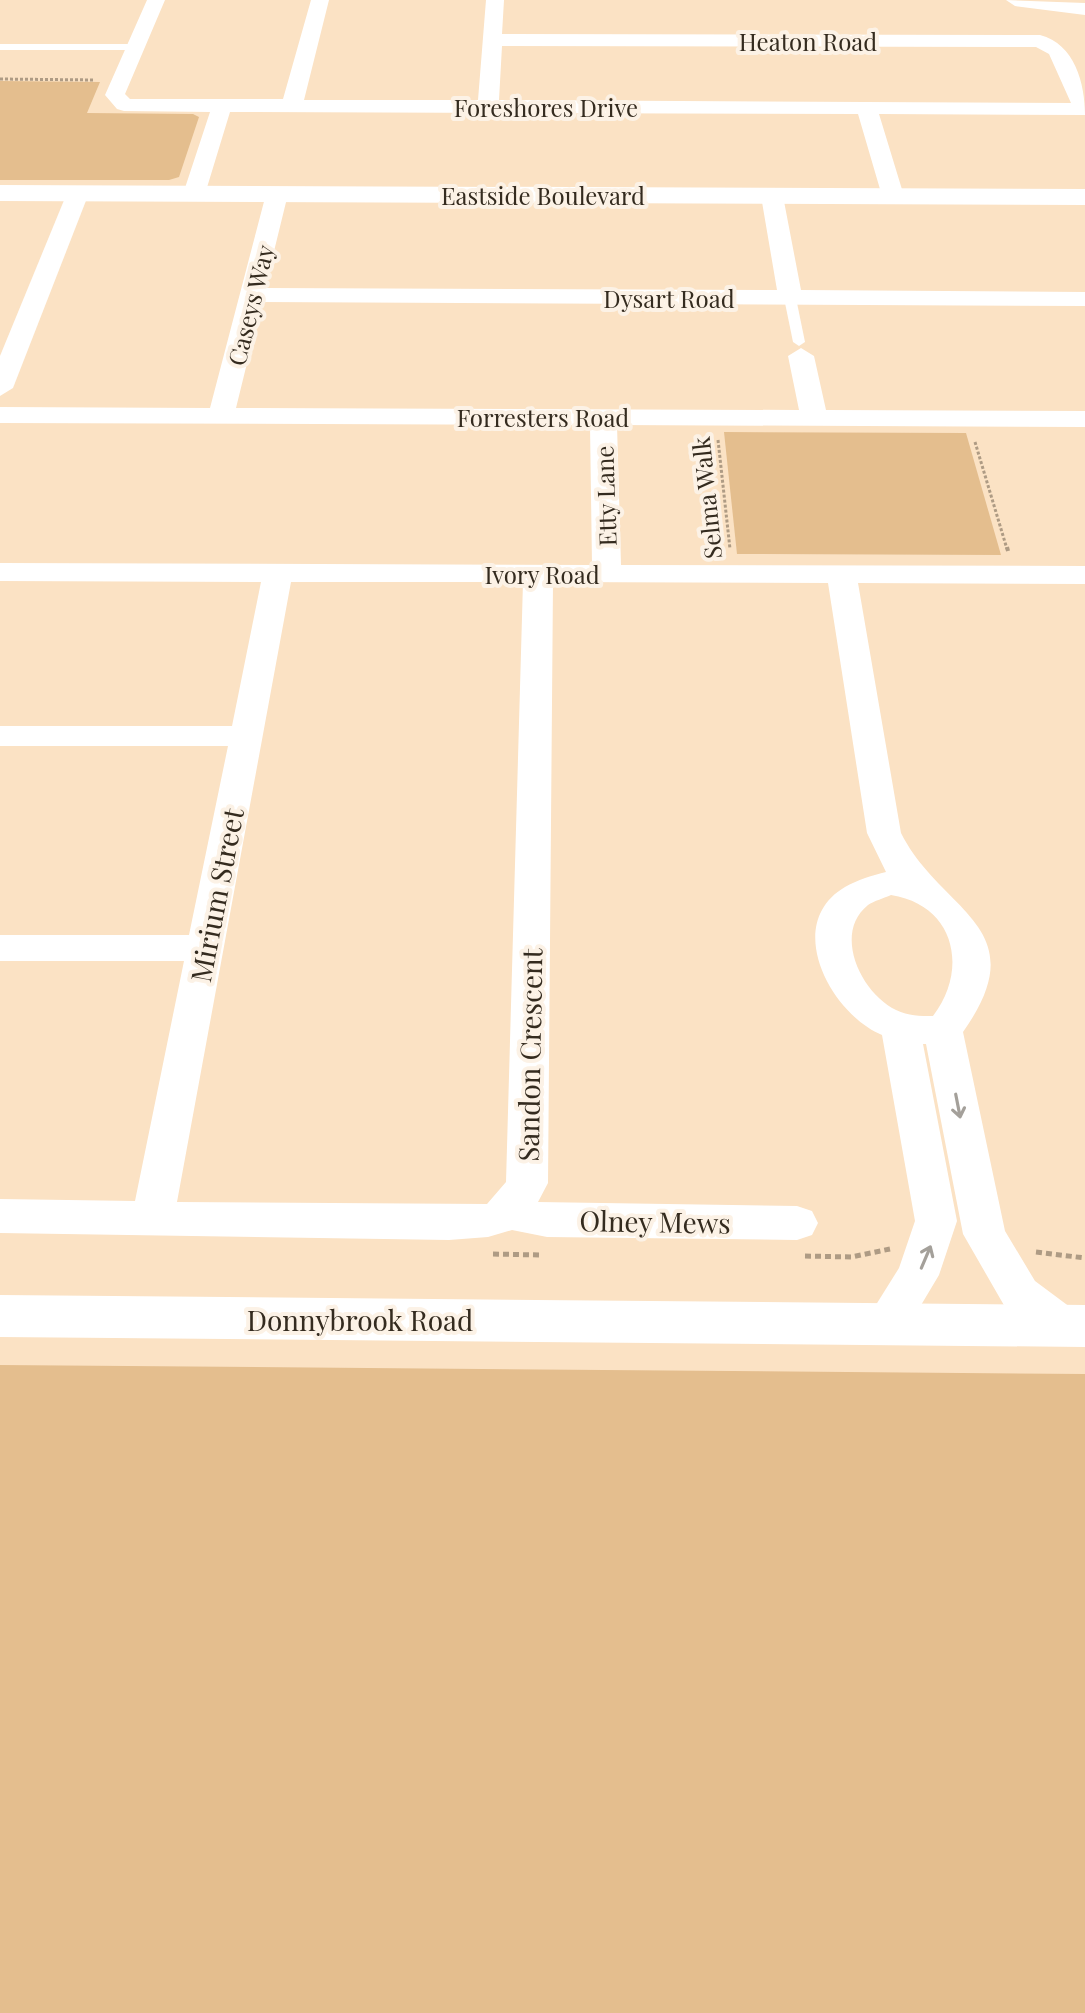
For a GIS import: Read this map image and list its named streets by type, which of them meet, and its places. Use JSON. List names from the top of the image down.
{
  "streets": {
    "street": [
      "Heaton Road",
      "Foreshores Drive",
      "Eastside Boulevard",
      "Dysart Road",
      "Caseys Way",
      "Forresters Road",
      "Etty Lane",
      "Ivory Road",
      "Mirium Street",
      "Sandon Crescent",
      "Olney Mews",
      "Donnybrook Road"
    ],
    "path": ["Selma Walk"]
  },
  "crossings": [
    ["Heaton Road", "Foreshores Drive"],
    ["Eastside Boulevard", "Caseys Way"],
    ["Dysart Road", "Caseys Way"],
    ["Caseys Way", "Forresters Road"],
    ["Forresters Road", "Etty Lane"],
    ["Forresters Road", "Selma Walk"],
    ["Etty Lane", "Ivory Road"],
    ["Selma Walk", "Ivory Road"],
    ["Ivory Road", "Mirium Street"],
    ["Ivory Road", "Sandon Crescent"],
    ["Sandon Crescent", "Olney Mews"]
  ]
}
